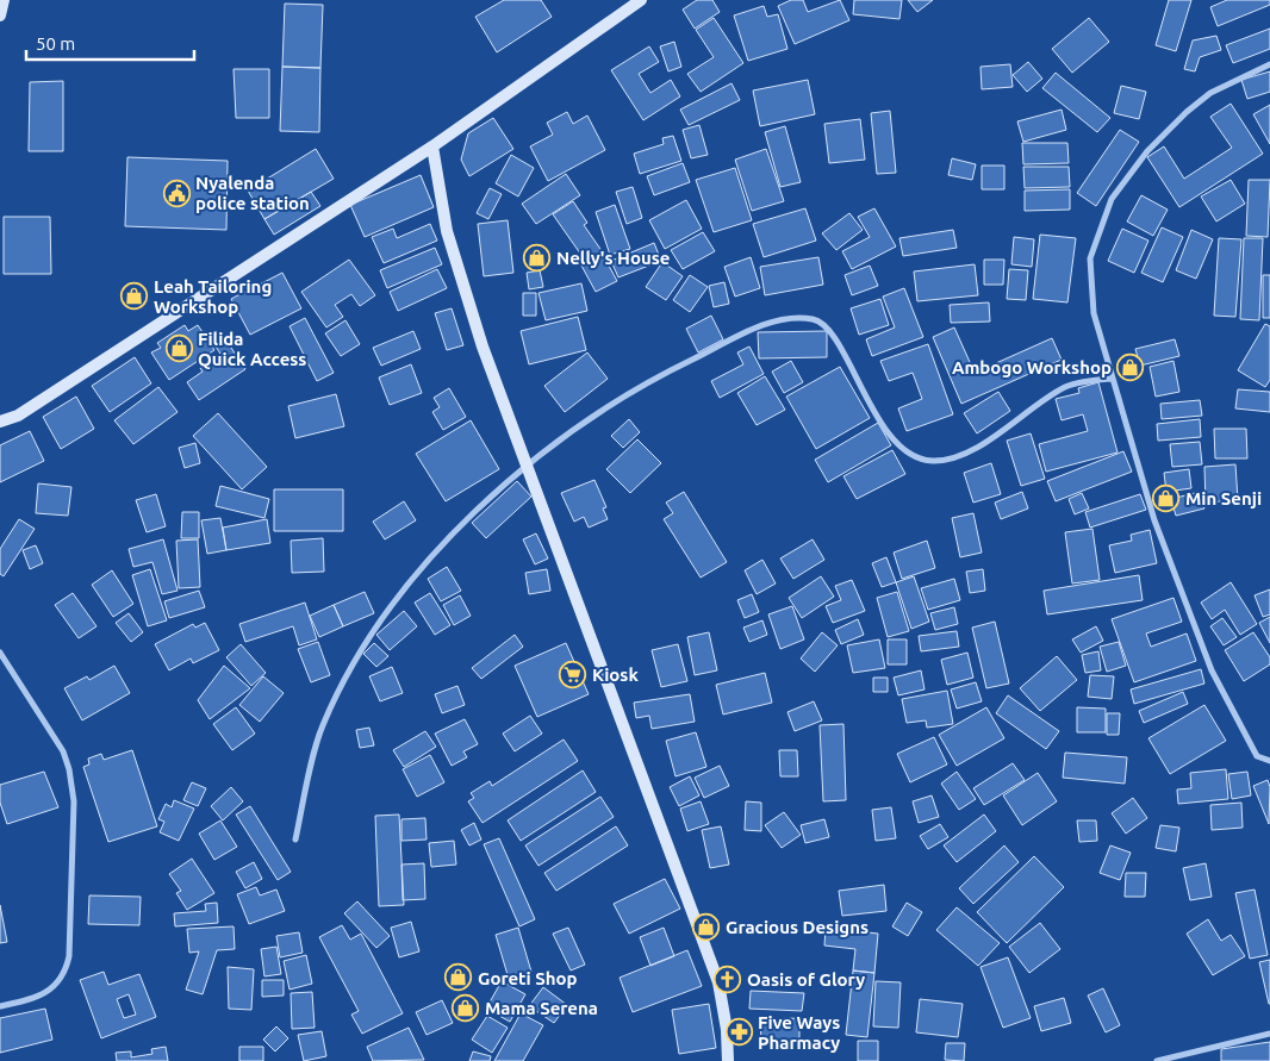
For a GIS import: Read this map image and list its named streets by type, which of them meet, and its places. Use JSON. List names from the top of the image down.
{
  "places": {
    "public building": ["Nyalenda police station"],
    "shop": [
      "Nelly's House",
      "Leah Tailoring Workshop",
      "Filida Quick Access",
      "Ambogo Workshop",
      "Min Senji",
      "Gracious Designs",
      "Goreti Shop",
      "Mama Serena"
    ],
    "supermarket": ["Kiosk"],
    "church": ["Oasis of Glory"],
    "pharmacy": ["Five Ways Pharmacy"]
  },
  "scale_bar": "50 m"
}
